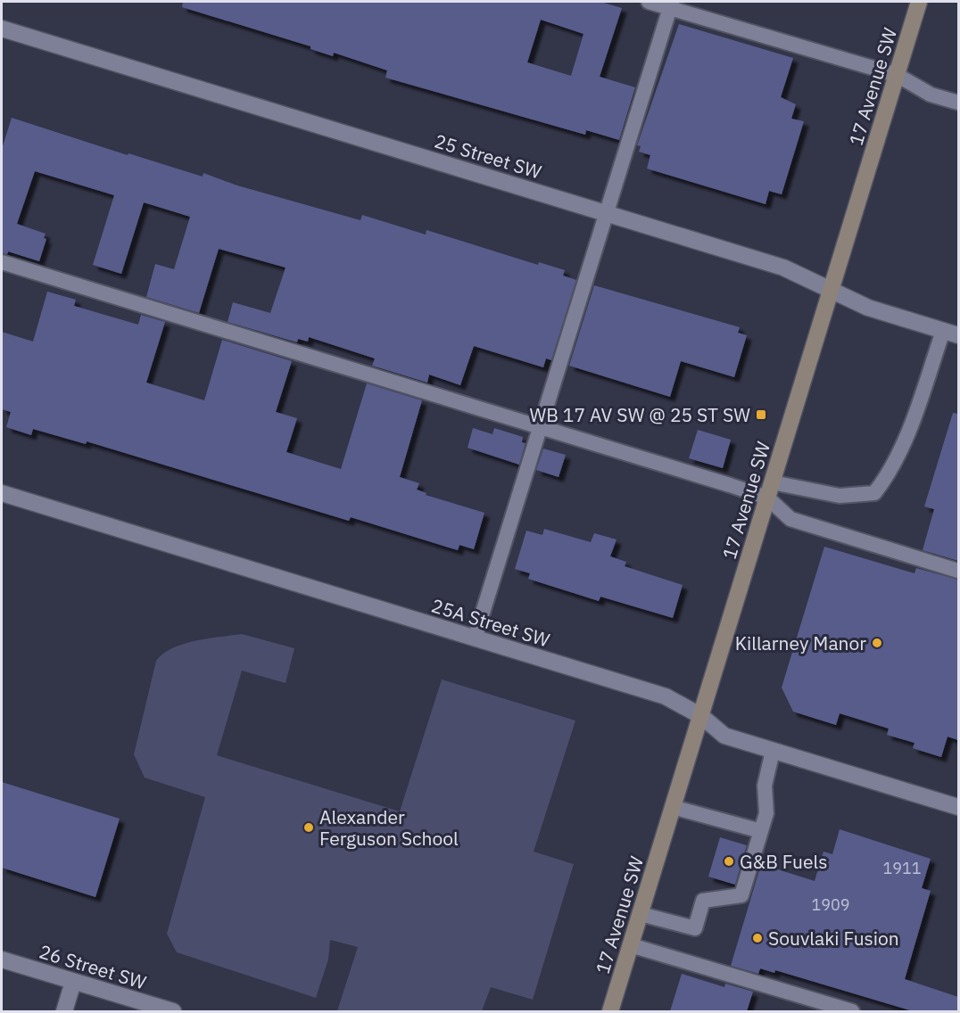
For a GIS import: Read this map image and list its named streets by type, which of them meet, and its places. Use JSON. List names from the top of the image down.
{
  "streets": {
    "main road": ["17 Avenue SW"],
    "street": ["25 Street SW", "25A Street SW", "26 Street SW"]
  },
  "crossings": [
    ["17 Avenue SW", "25 Street SW"],
    ["17 Avenue SW", "25A Street SW"]
  ],
  "places": {
    "transit": ["WB 17 AV SW @ 25 ST SW"],
    "other": [
      "Killarney Manor",
      "Alexander Ferguson School",
      "G&B Fuels",
      "Souvlaki Fusion"
    ]
  },
  "house_numbers": ["1911", "1909"]
}
